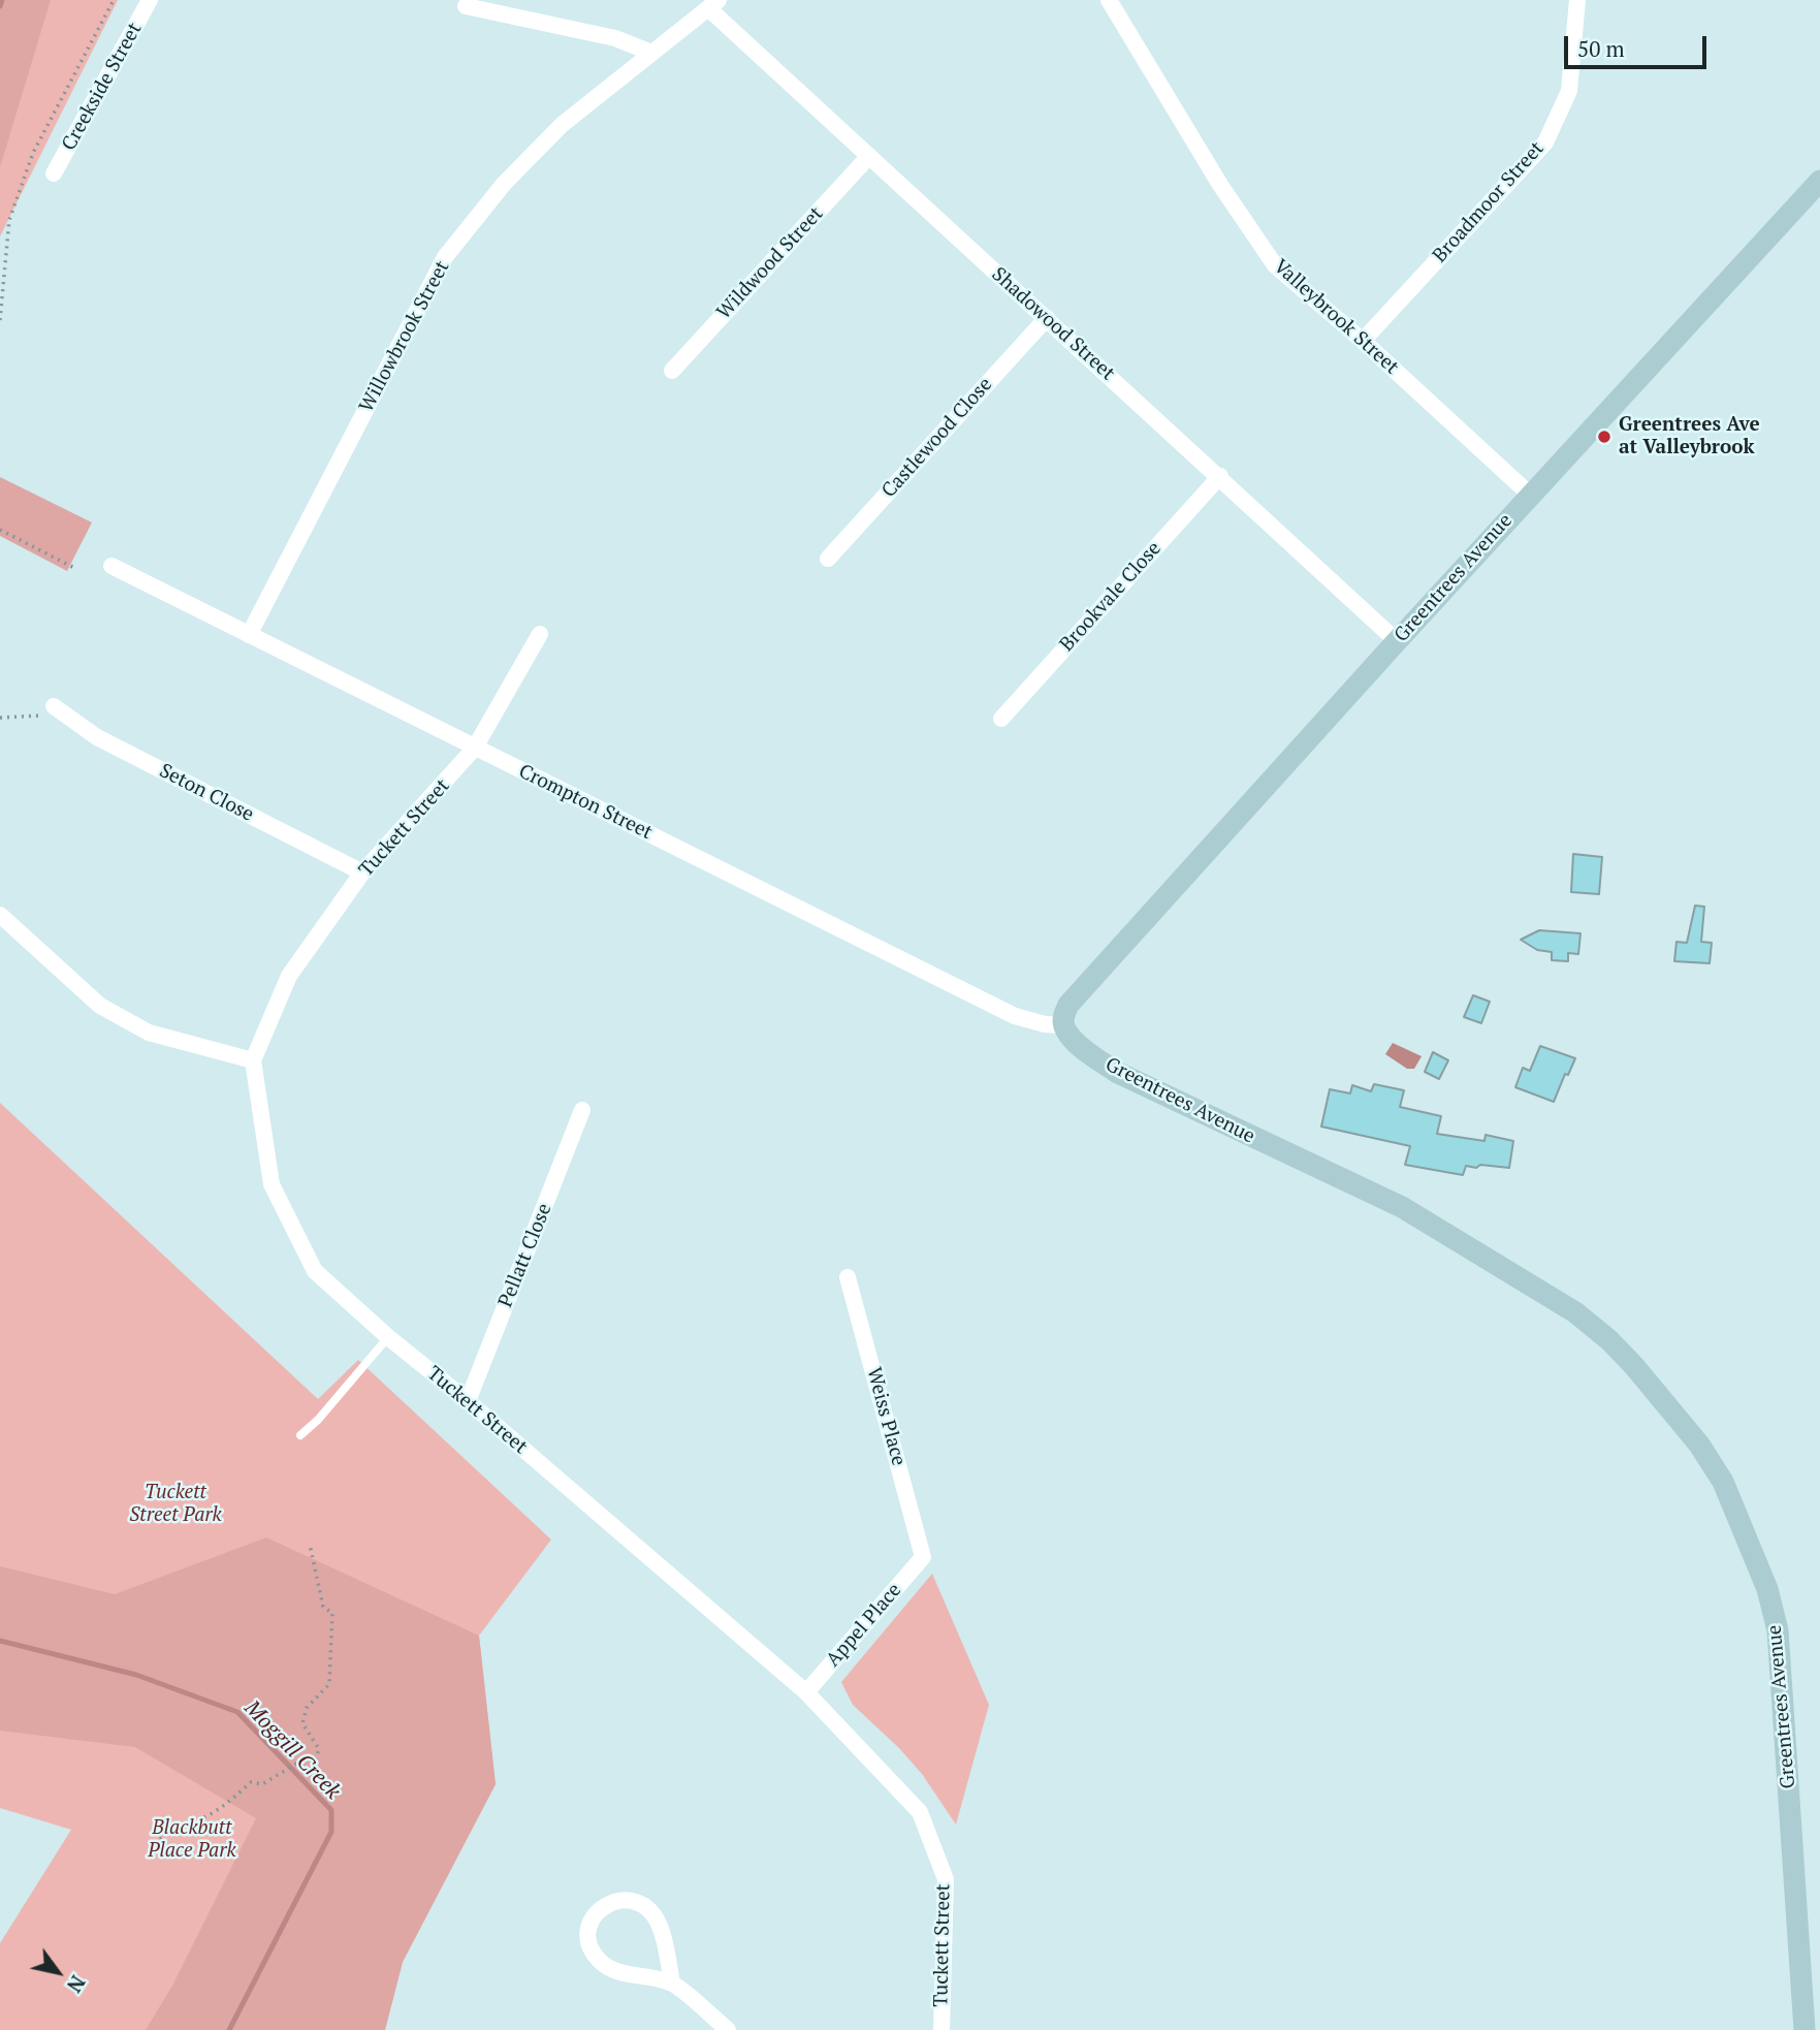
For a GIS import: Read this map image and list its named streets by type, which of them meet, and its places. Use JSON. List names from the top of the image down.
{
  "streets": {
    "street": [
      "Creekside Street",
      "Broadmoor Street",
      "Wildwood Street",
      "Valleybrook Street",
      "Shadowood Street",
      "Willowbrook Street",
      "Castlewood Close",
      "Greentrees Avenue",
      "Brookvale Close",
      "Seton Close",
      "Crompton Street",
      "Tuckett Street",
      "Pellatt Close",
      "Weiss Place",
      "Appel Place"
    ]
  },
  "crossings": [
    ["Broadmoor Street", "Valleybrook Street"],
    ["Wildwood Street", "Shadowood Street"],
    ["Valleybrook Street", "Greentrees Avenue"],
    ["Shadowood Street", "Willowbrook Street"],
    ["Shadowood Street", "Castlewood Close"],
    ["Shadowood Street", "Greentrees Avenue"],
    ["Shadowood Street", "Brookvale Close"],
    ["Willowbrook Street", "Crompton Street"],
    ["Greentrees Avenue", "Crompton Street"],
    ["Seton Close", "Tuckett Street"],
    ["Crompton Street", "Tuckett Street"],
    ["Tuckett Street", "Pellatt Close"],
    ["Tuckett Street", "Appel Place"],
    ["Weiss Place", "Appel Place"]
  ],
  "water": ["Moggill Creek"],
  "parks": ["Tuckett Street Park", "Blackbutt Place Park"],
  "places": ["Greentrees Ave at Valleybrook"],
  "scale_bar": "50 m",
  "north": "bottom right"
}
